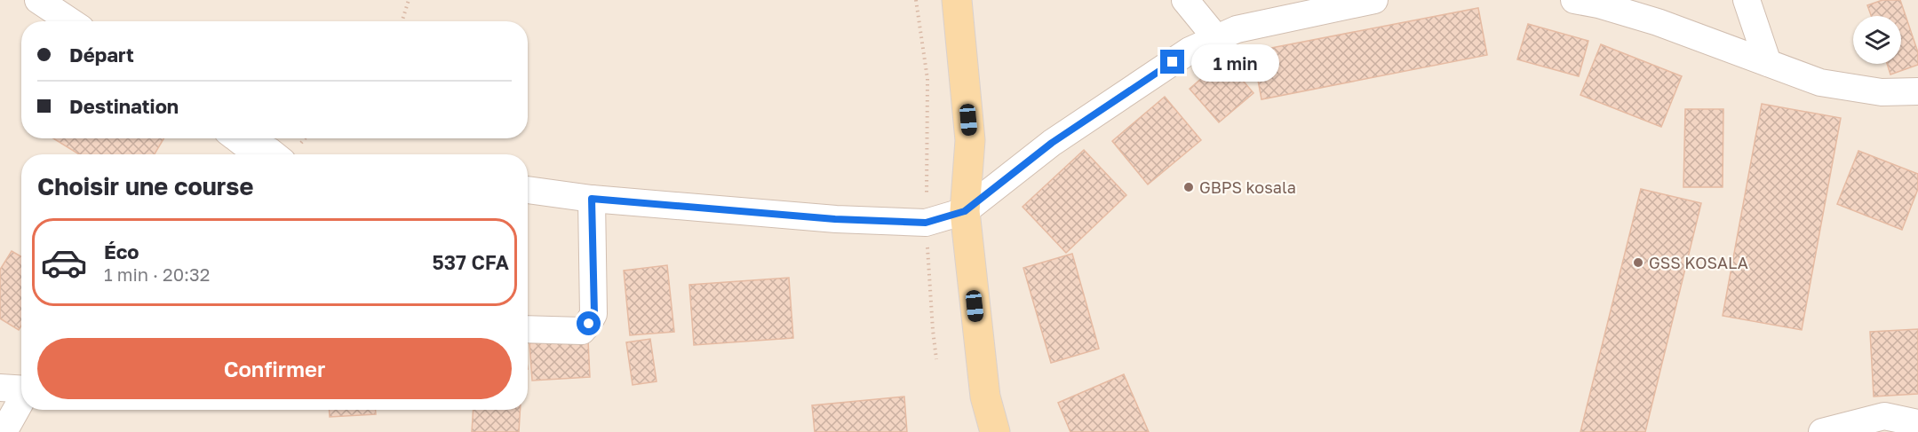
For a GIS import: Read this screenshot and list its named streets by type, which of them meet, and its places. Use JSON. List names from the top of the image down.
{
  "places": ["GBPS kosala", "GSS KOSALA"],
  "page": {
    "banner": ["Départ", "Destination"],
    "bubble": "1 min",
    "heading": "Choisir une course",
    "list": [
      {
        "name": "Éco",
        "note": "1 min · 20:32",
        "value": "537 CFA"
      }
    ],
    "buttons": "Confirmer"
  }
}
